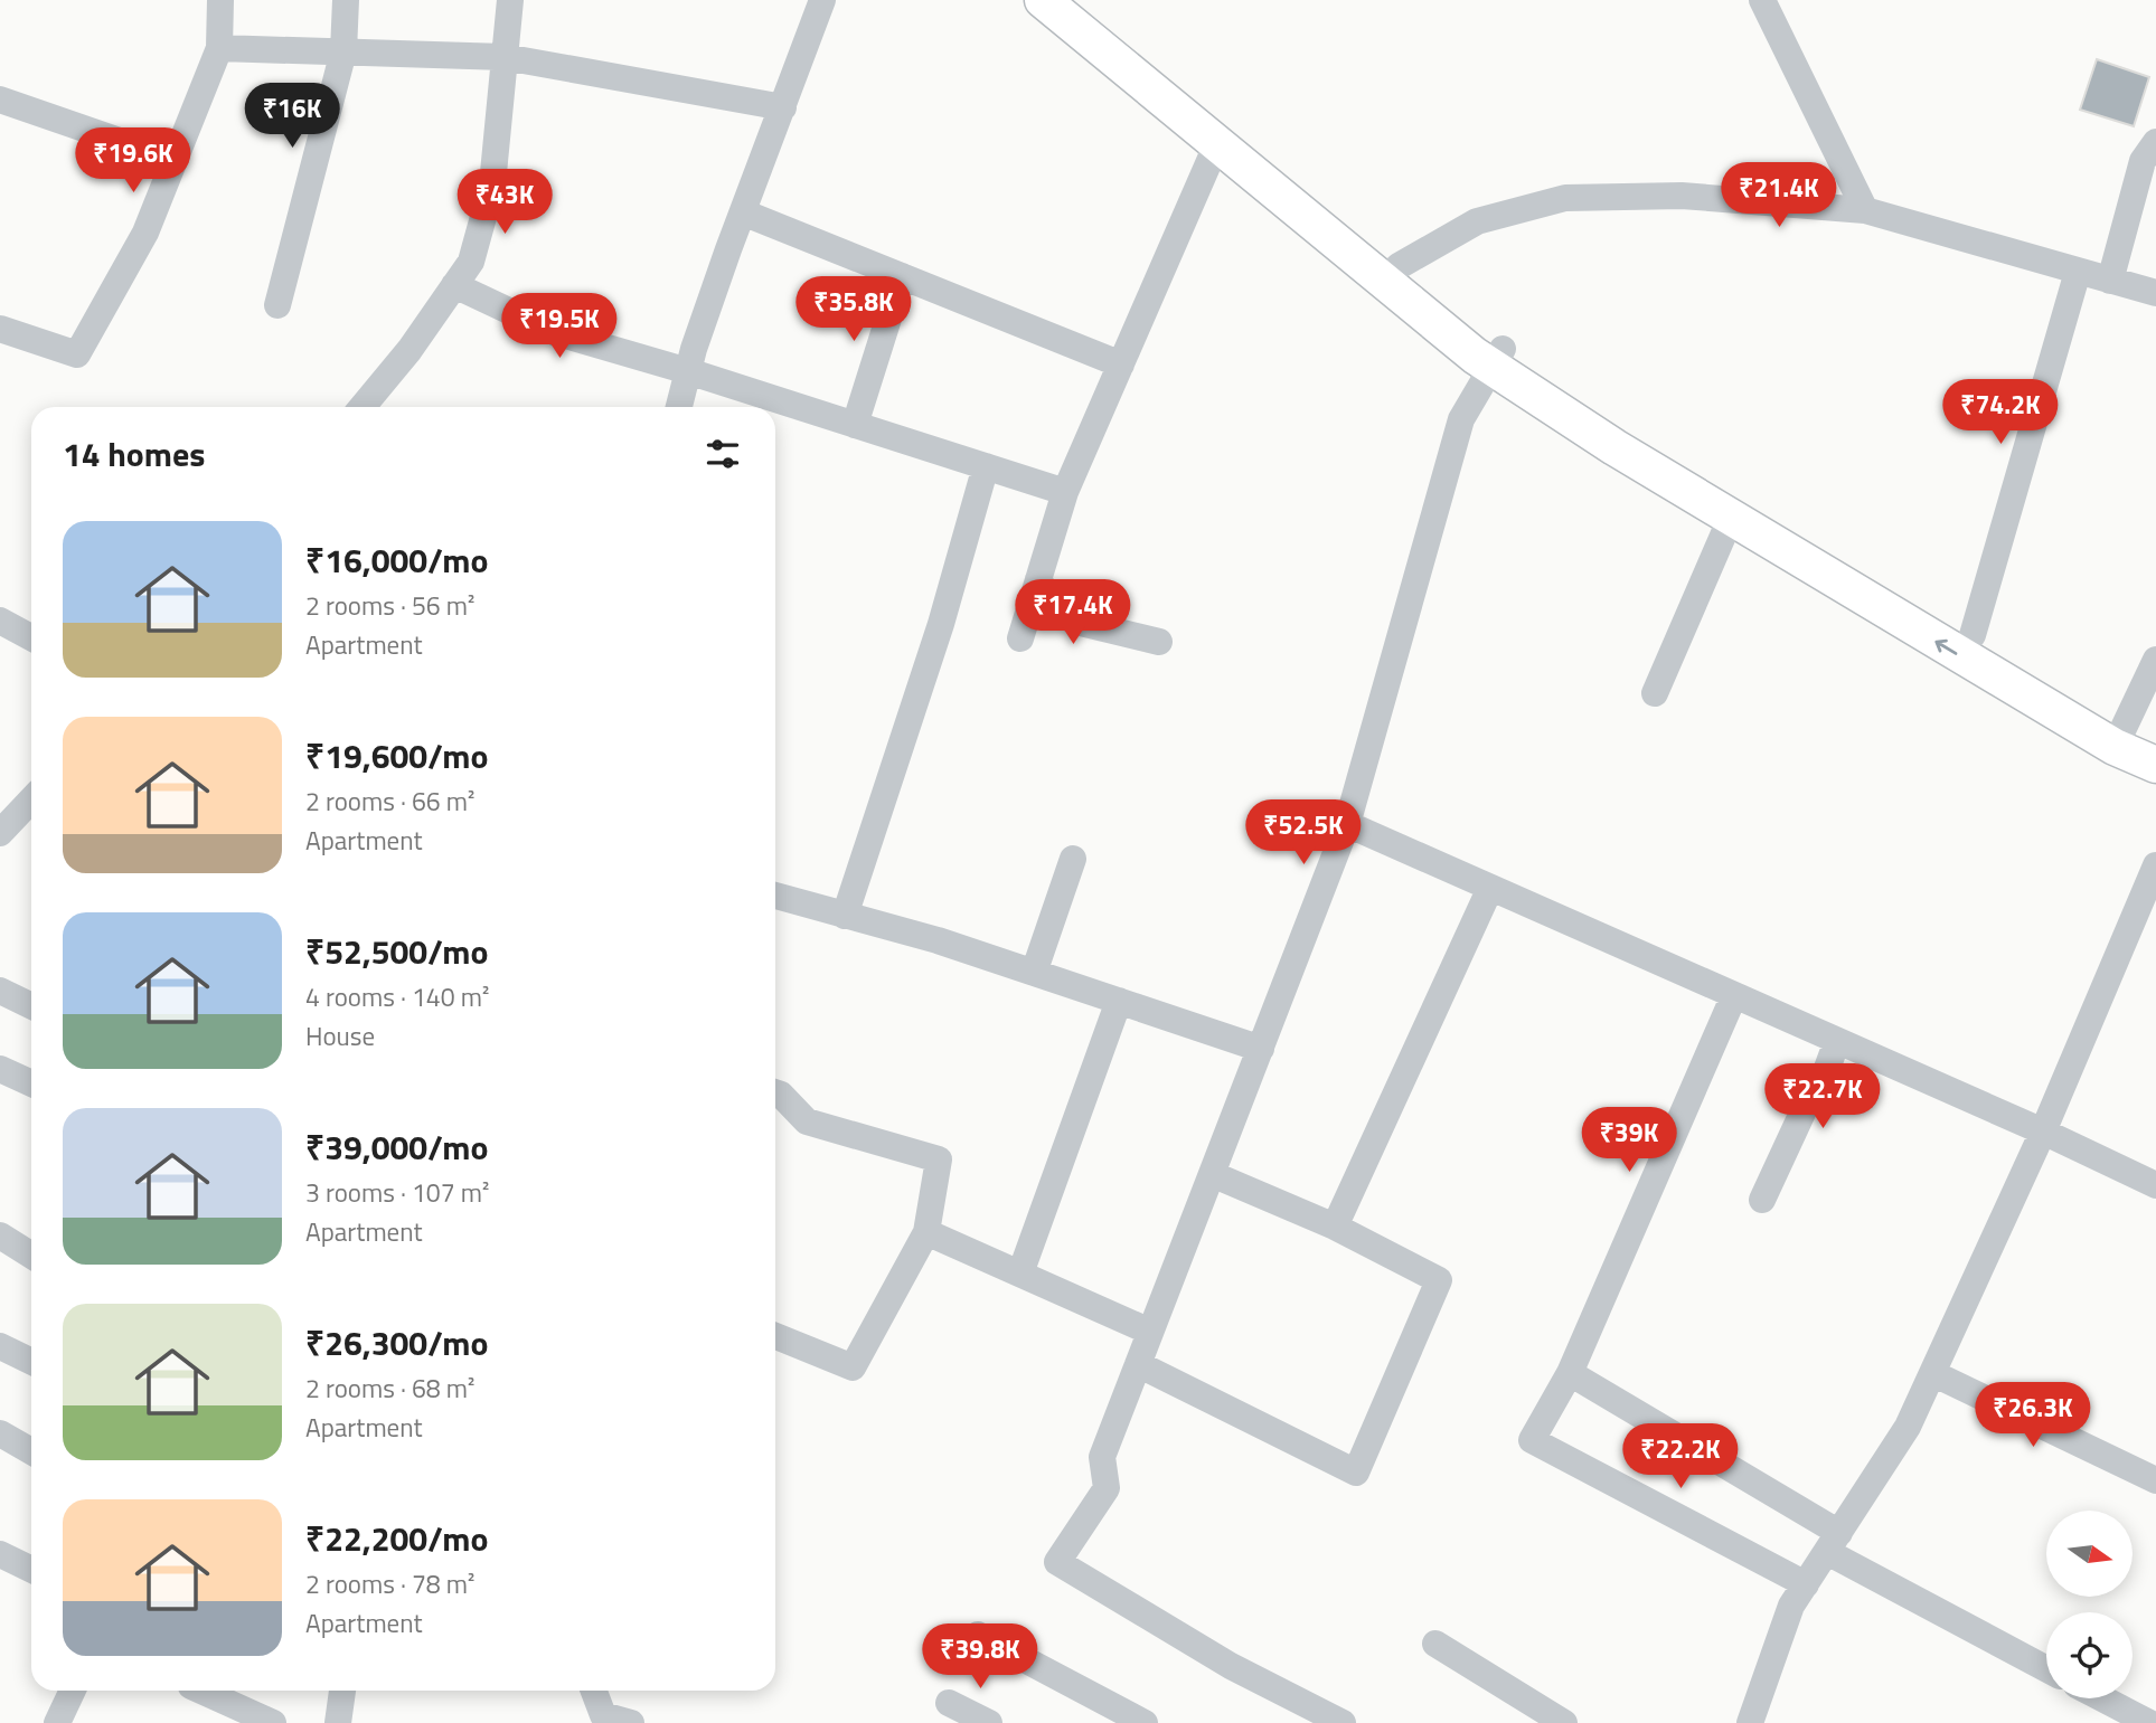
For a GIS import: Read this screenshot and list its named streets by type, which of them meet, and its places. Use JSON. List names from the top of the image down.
{
  "north": "right",
  "page": {
    "price": [
      "₹16K",
      "₹19.6K",
      "₹21.4K",
      "₹43K",
      "₹35.8K",
      "₹19.5K",
      "₹74.2K",
      "₹17.4K",
      "₹52.5K",
      "₹22.7K",
      "₹39K",
      "₹26.3K",
      "₹22.2K",
      "₹39.8K"
    ],
    "heading": "14 homes",
    "list": [
      {
        "name": "₹16,000/mo",
        "note": "2 rooms · 56 m² · Apartment"
      },
      {
        "name": "₹19,600/mo",
        "note": "2 rooms · 66 m² · Apartment"
      },
      {
        "name": "₹52,500/mo",
        "note": "4 rooms · 140 m² · House"
      },
      {
        "name": "₹39,000/mo",
        "note": "3 rooms · 107 m² · Apartment"
      },
      {
        "name": "₹26,300/mo",
        "note": "2 rooms · 68 m² · Apartment"
      },
      {
        "name": "₹22,200/mo",
        "note": "2 rooms · 78 m² · Apartment"
      }
    ]
  }
}
